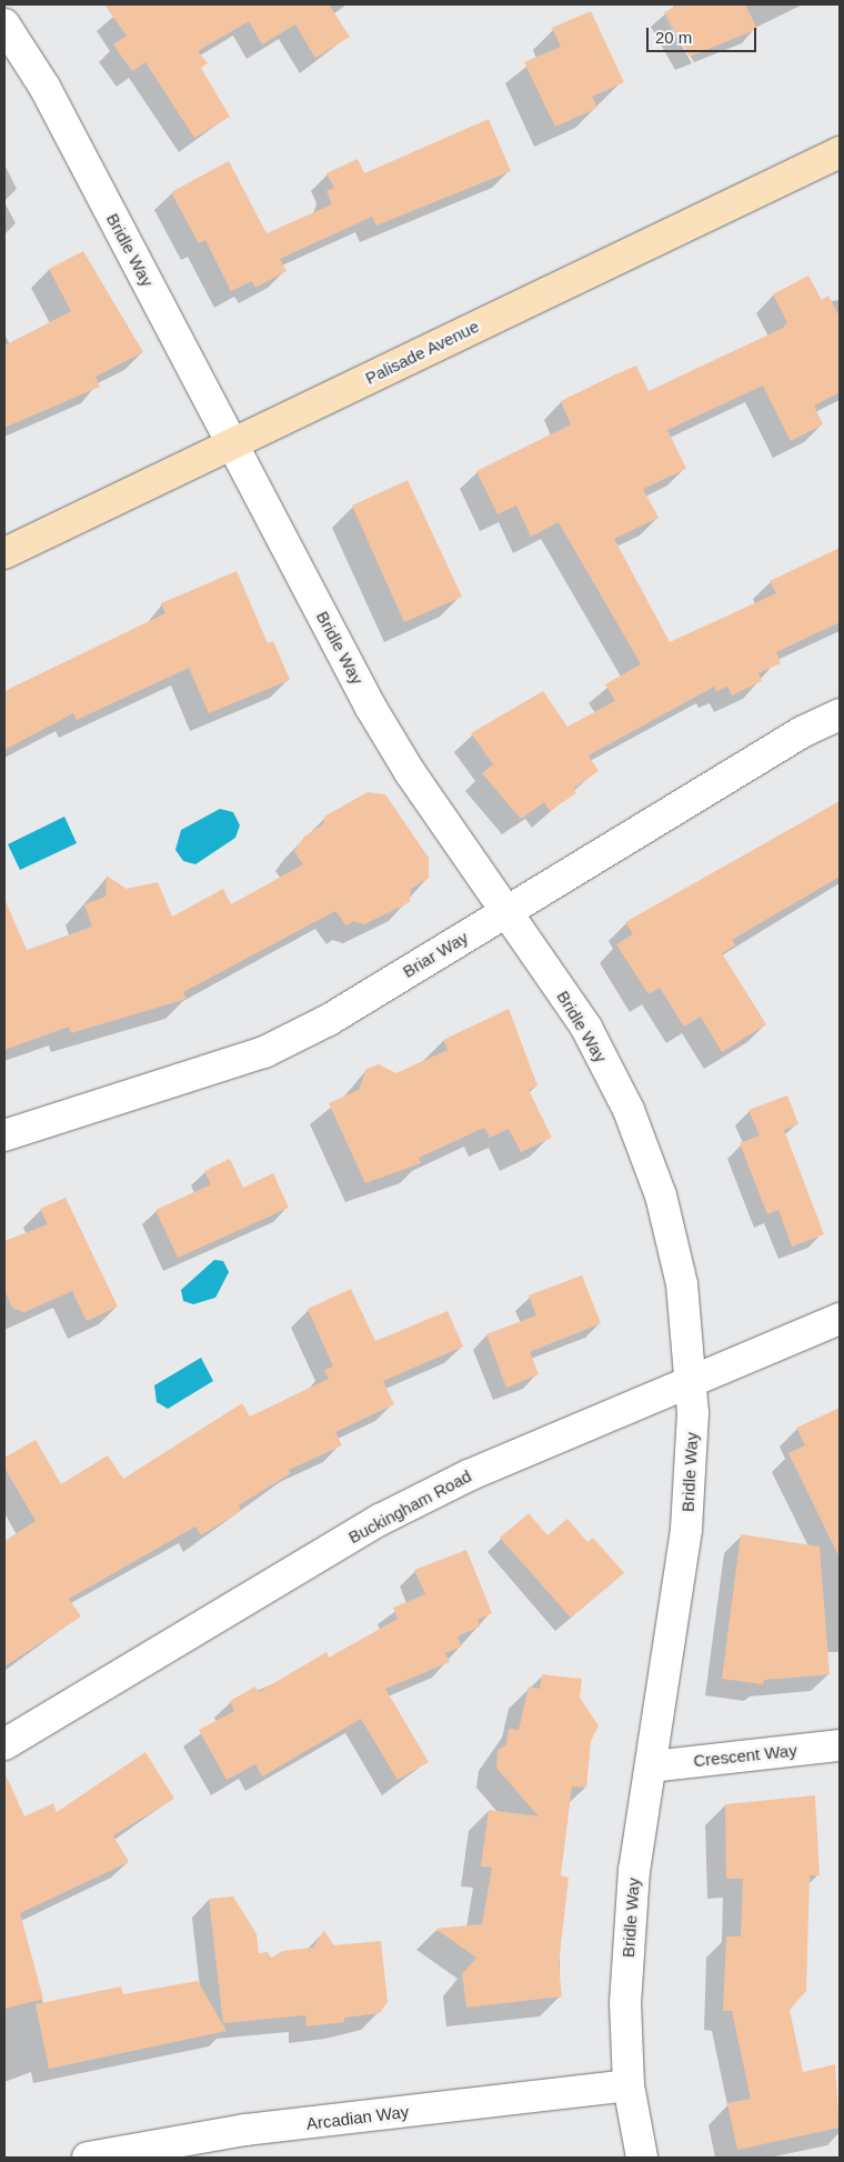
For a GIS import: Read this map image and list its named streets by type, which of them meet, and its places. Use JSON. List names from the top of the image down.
{
  "streets": {
    "main road": ["Palisade Avenue"],
    "street": [
      "Bridle Way",
      "Briar Way",
      "Buckingham Road",
      "Crescent Way",
      "Arcadian Way"
    ]
  },
  "crossings": [
    ["Bridle Way", "Palisade Avenue"],
    ["Bridle Way", "Briar Way"],
    ["Bridle Way", "Buckingham Road"],
    ["Bridle Way", "Crescent Way"],
    ["Bridle Way", "Arcadian Way"]
  ],
  "scale_bar": "20 m"
}
